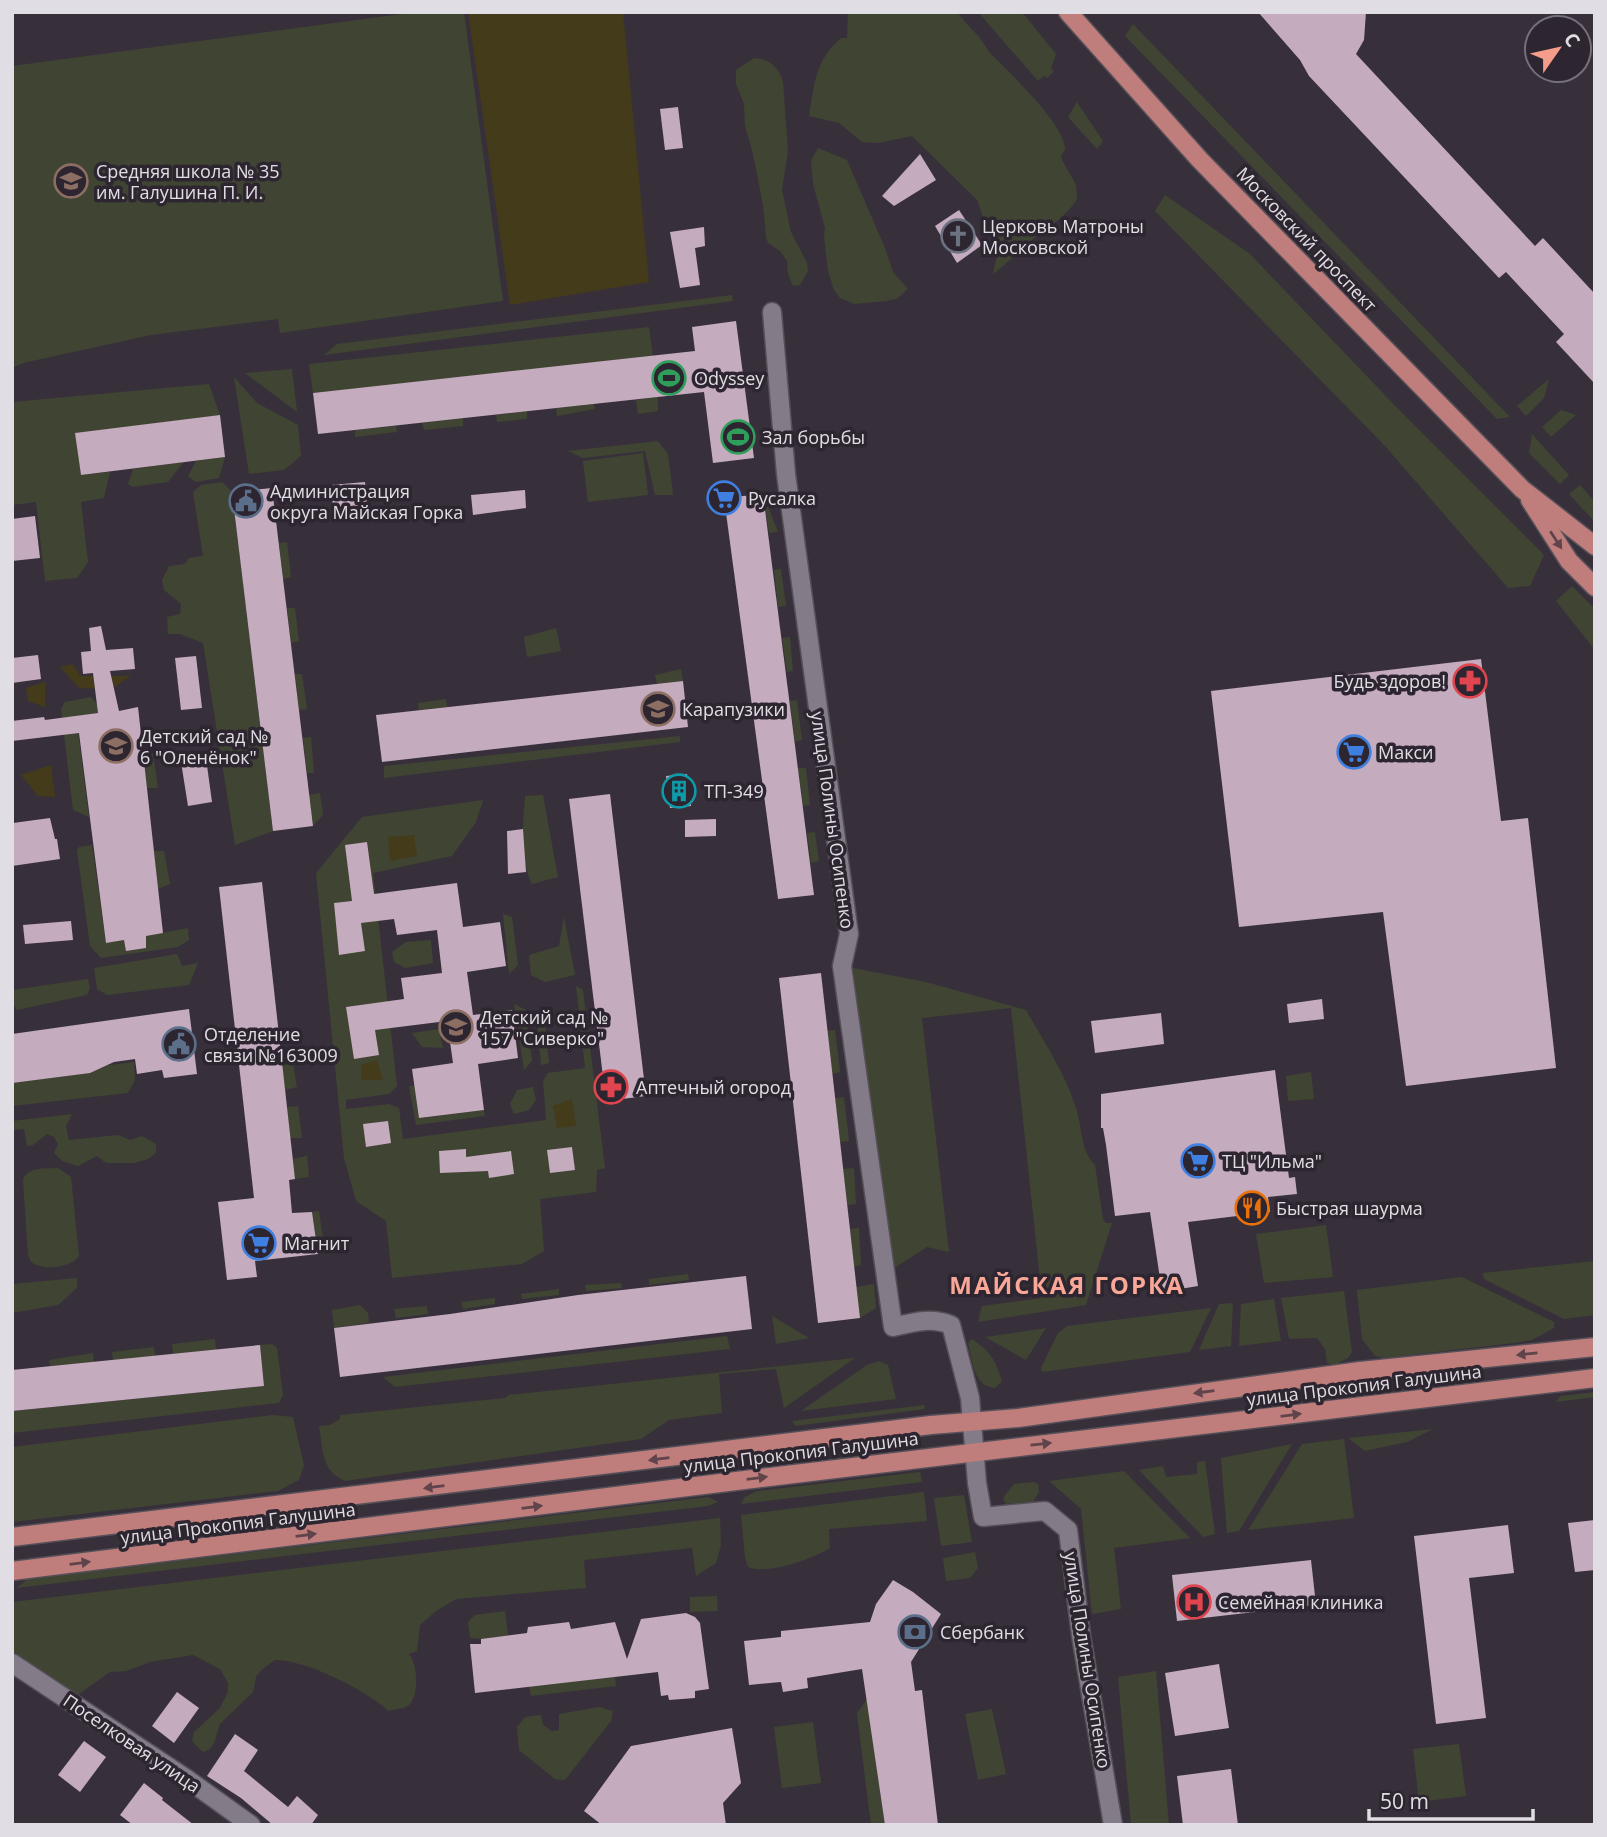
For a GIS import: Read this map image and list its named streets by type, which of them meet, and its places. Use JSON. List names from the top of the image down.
{
  "streets": {
    "main road": ["Московский проспект", "улица Прокопия Галушина"],
    "street": ["улица Полины Осипенко", "Поселковая улица"]
  },
  "crossings": [
    ["улица Полины Осипенко", "улица Прокопия Галушина"]
  ],
  "districts": ["МАЙСКАЯ ГОРКА"],
  "places": {
    "school or university": [
      "Средняя школа № 35 им. Галушина П. И.",
      "Карапузики",
      "Детский сад № 6 \"Оленёнок\"",
      "Детский сад № 157 \"Сиверко\""
    ],
    "church": ["Церковь Матроны Московской"],
    "sports": ["Odyssey", "Зал борьбы"],
    "supermarket": [
      "Русалка",
      "Макси",
      "ТЦ \"Ильма\"",
      "Магнит"
    ],
    "public building": ["Администрация округа Майская Горка", "Отделение связи №163009"],
    "pharmacy": ["Будь здоров!", "Аптечный огород"],
    "building": ["ТП-349"],
    "restaurant": ["Быстрая шаурма"],
    "hospital": ["Семейная клиника"],
    "bank": ["Сбербанк"]
  },
  "scale_bar": "50 m",
  "north": "top right"
}
